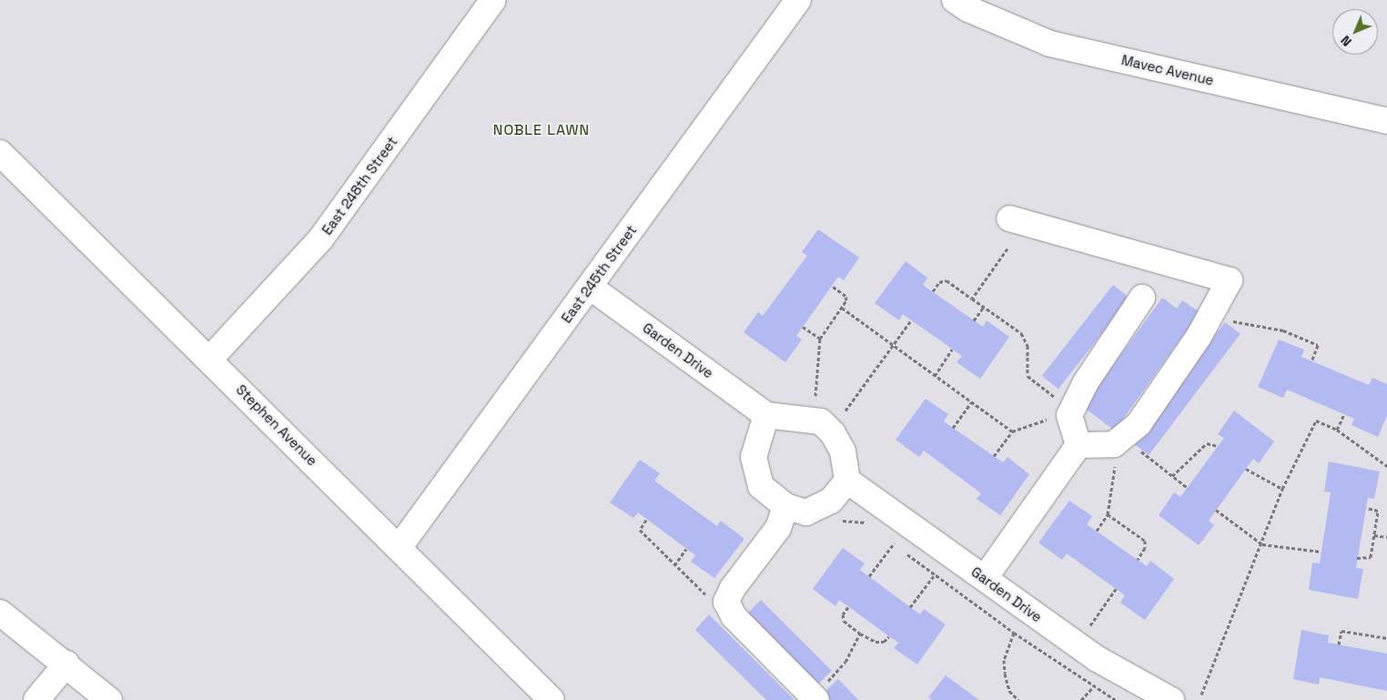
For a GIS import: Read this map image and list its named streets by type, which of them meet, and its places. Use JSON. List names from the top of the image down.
{
  "streets": {
    "street": [
      "Mavec Avenue",
      "East 248th Street",
      "East 245th Street",
      "Garden Drive",
      "Stephen Avenue"
    ]
  },
  "crossings": [
    ["East 248th Street", "Stephen Avenue"],
    ["East 245th Street", "Garden Drive"],
    ["East 245th Street", "Stephen Avenue"]
  ],
  "districts": ["NOBLE LAWN"],
  "north": "bottom left"
}
